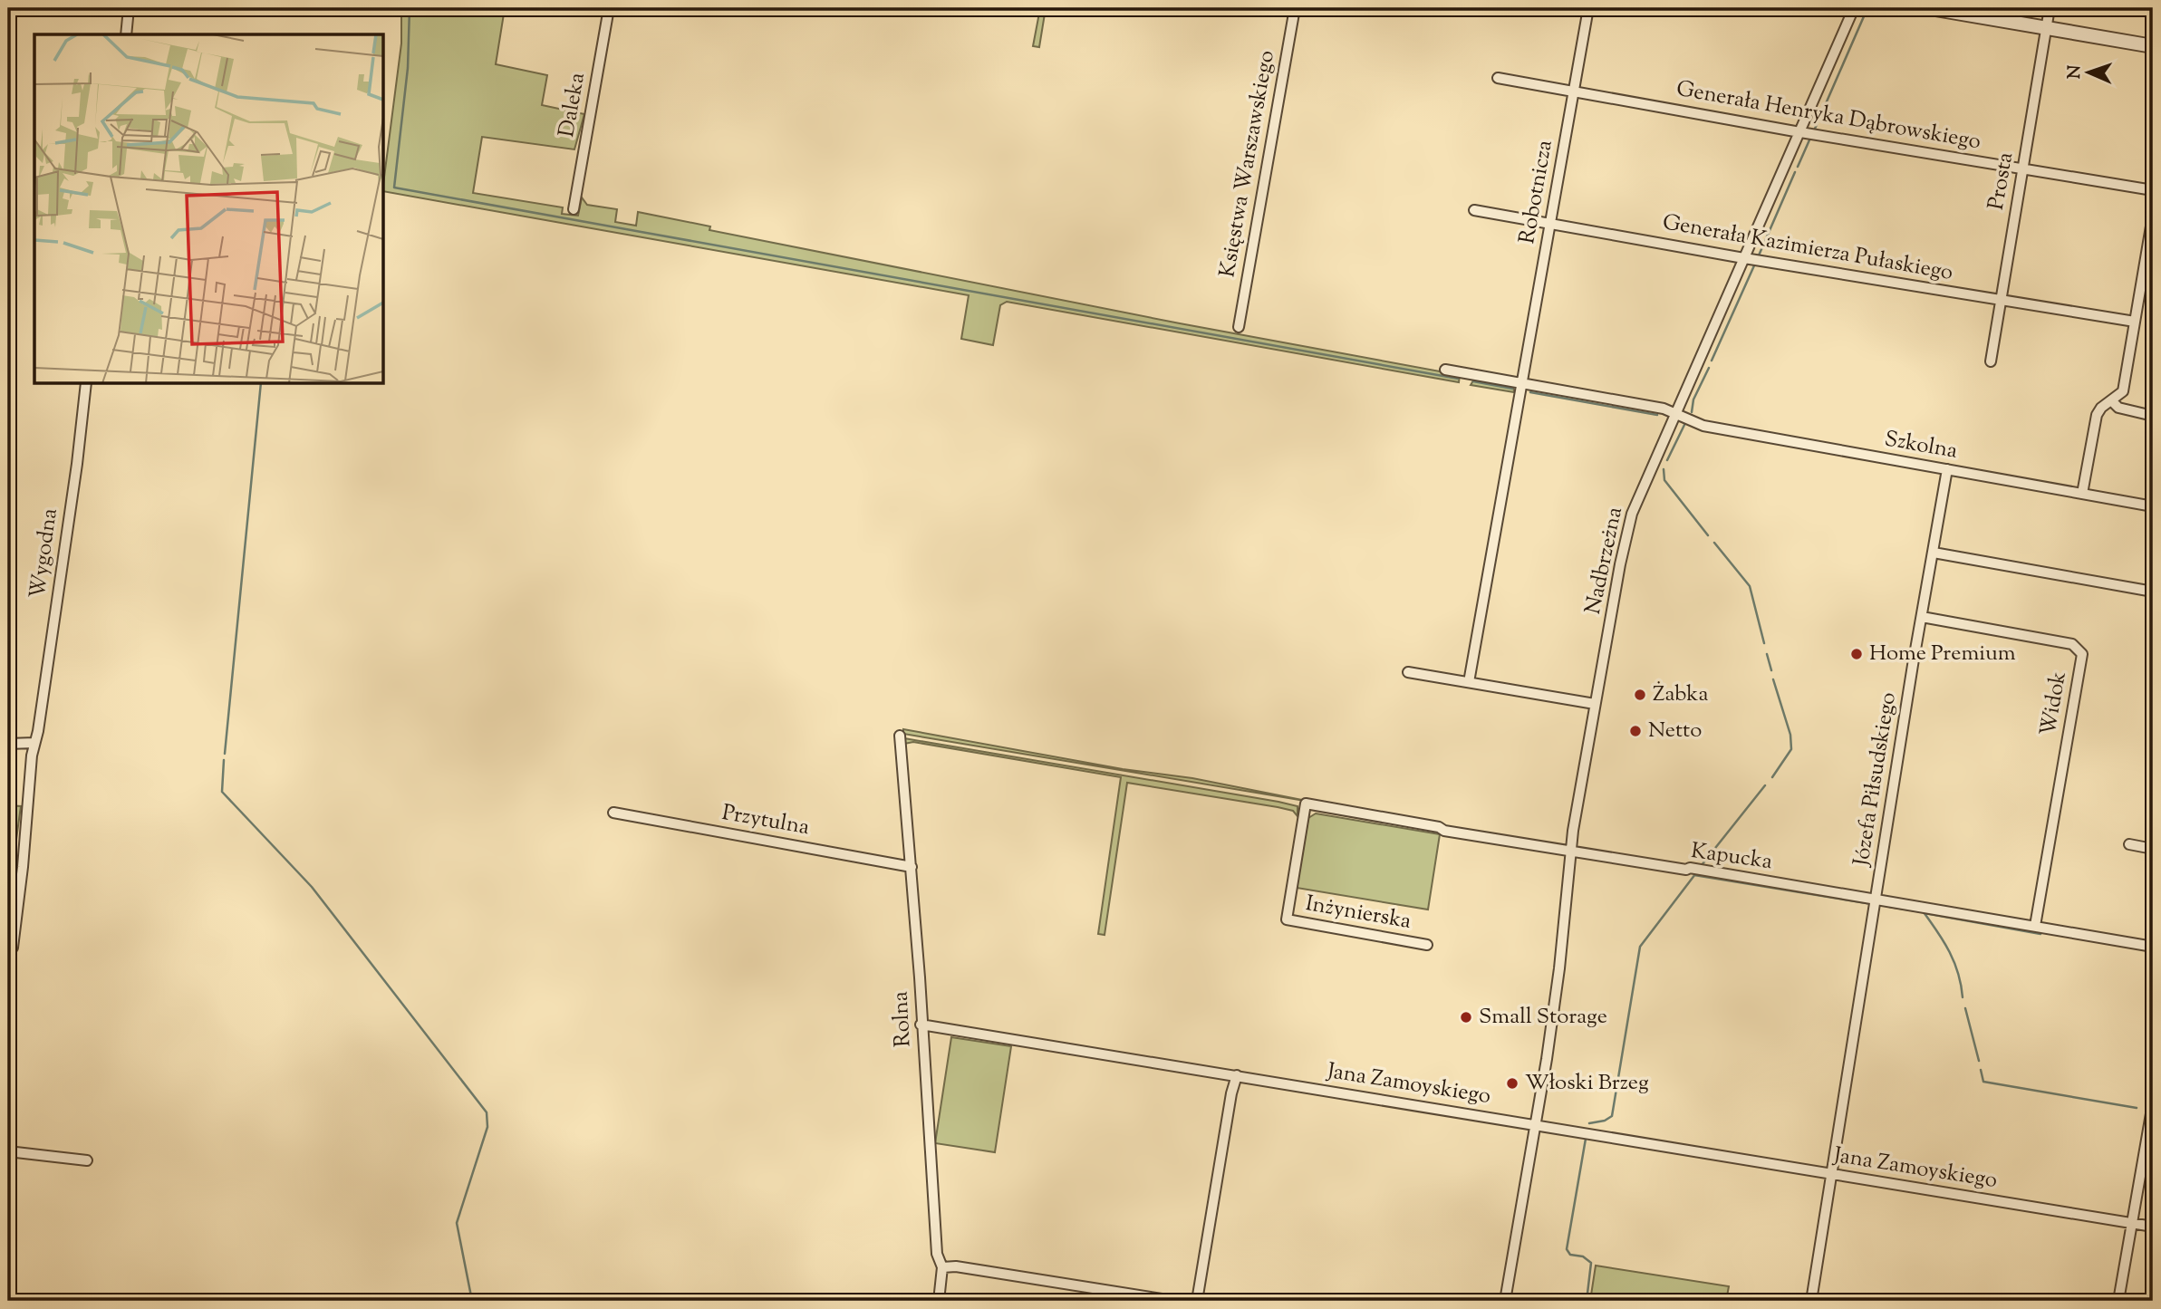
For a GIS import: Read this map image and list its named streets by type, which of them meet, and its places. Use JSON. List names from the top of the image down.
{
  "streets": {
    "street": [
      "Daleka",
      "Generała Henryka Dąbrowskiego",
      "Księstwa Warszawskiego",
      "Prosta",
      "Robotnicza",
      "Generała Kazimierza Pułaskiego",
      "Szkolna",
      "Wygodna",
      "Nadbrzeżna",
      "Widok",
      "Józefa Piłsudskiego",
      "Przytulna",
      "Kapucka",
      "Inżynierska",
      "Rolna",
      "Jana Zamoyskiego"
    ]
  },
  "crossings": [
    ["Generała Henryka Dąbrowskiego", "Prosta"],
    ["Generała Henryka Dąbrowskiego", "Robotnicza"],
    ["Generała Henryka Dąbrowskiego", "Nadbrzeżna"],
    ["Prosta", "Generała Kazimierza Pułaskiego"],
    ["Robotnicza", "Generała Kazimierza Pułaskiego"],
    ["Robotnicza", "Szkolna"],
    ["Generała Kazimierza Pułaskiego", "Nadbrzeżna"],
    ["Szkolna", "Nadbrzeżna"],
    ["Szkolna", "Józefa Piłsudskiego"],
    ["Nadbrzeżna", "Kapucka"],
    ["Nadbrzeżna", "Jana Zamoyskiego"],
    ["Widok", "Józefa Piłsudskiego"],
    ["Widok", "Kapucka"],
    ["Józefa Piłsudskiego", "Kapucka"],
    ["Józefa Piłsudskiego", "Jana Zamoyskiego"],
    ["Przytulna", "Rolna"],
    ["Kapucka", "Inżynierska"],
    ["Rolna", "Jana Zamoyskiego"]
  ],
  "places": [
    "Home Premium",
    "Żabka",
    "Netto",
    "Small Storage",
    "Włoski Brzeg"
  ],
  "north": "left"
}
